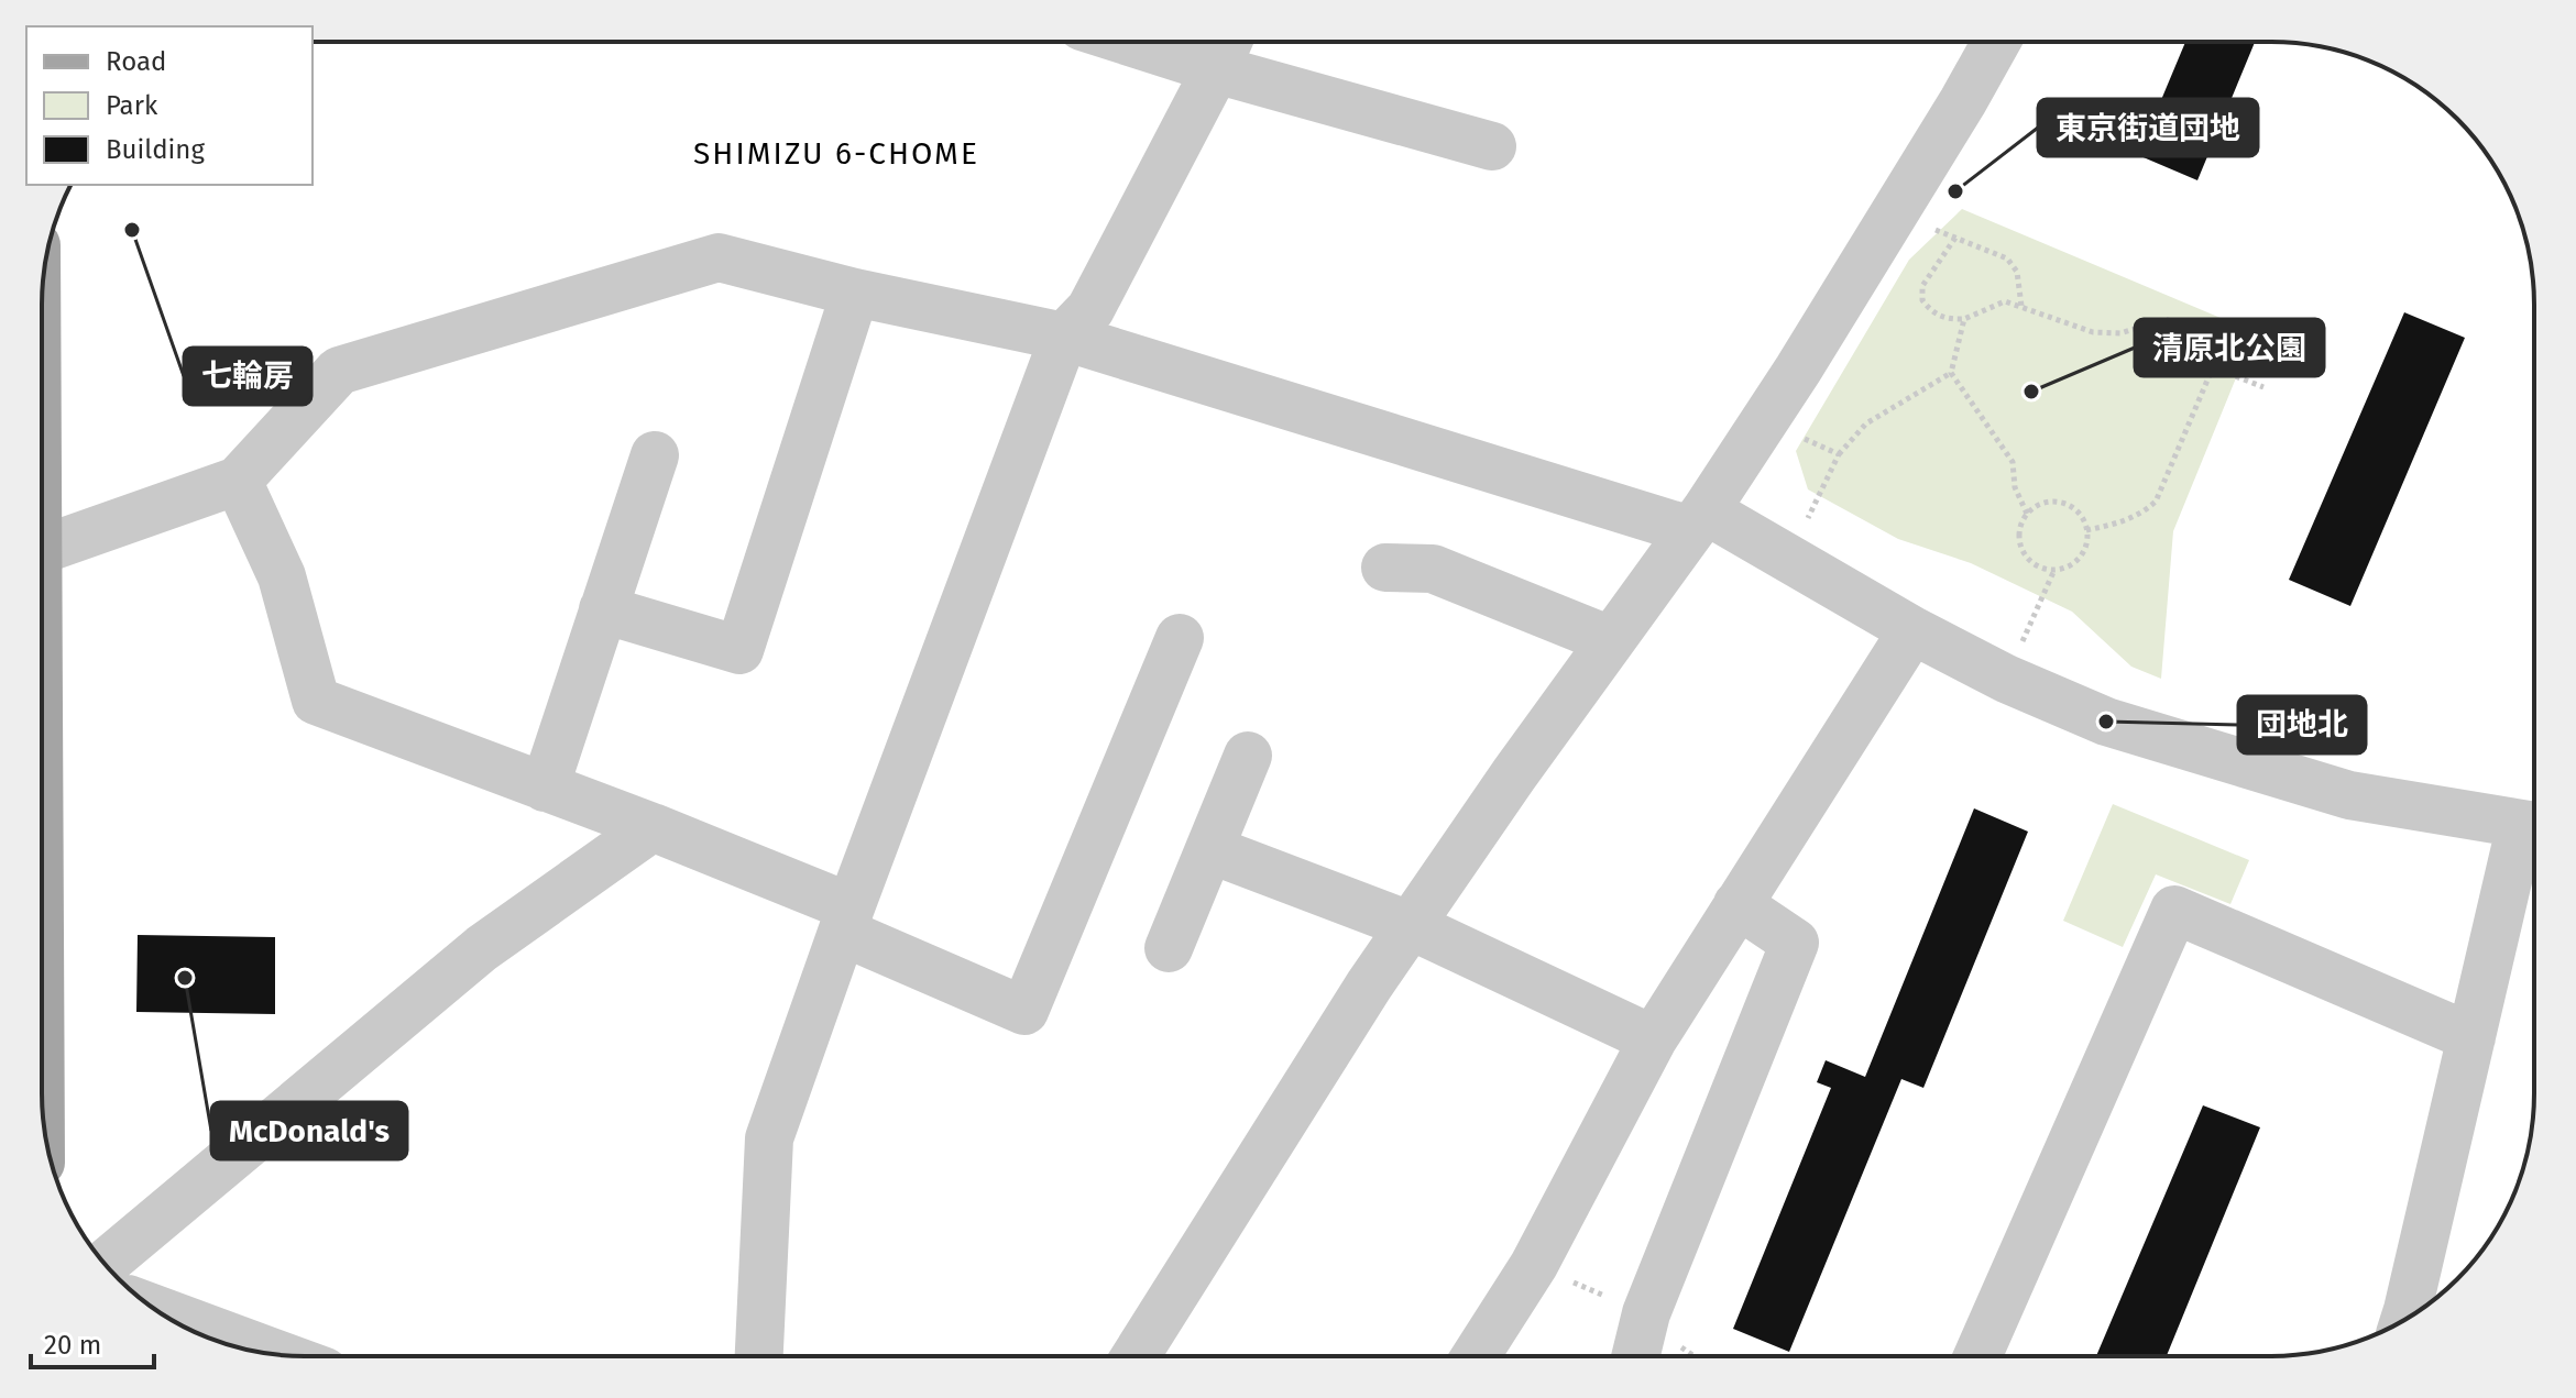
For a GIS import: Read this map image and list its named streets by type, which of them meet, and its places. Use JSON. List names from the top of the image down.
{
  "districts": ["SHIMIZU 6-CHOME"],
  "places": [
    "東京街道団地",
    "七輪房",
    "清原北公園",
    "団地北",
    "McDonald's"
  ],
  "legend": ["Road", "Park", "Building"],
  "scale_bar": "20 m"
}
